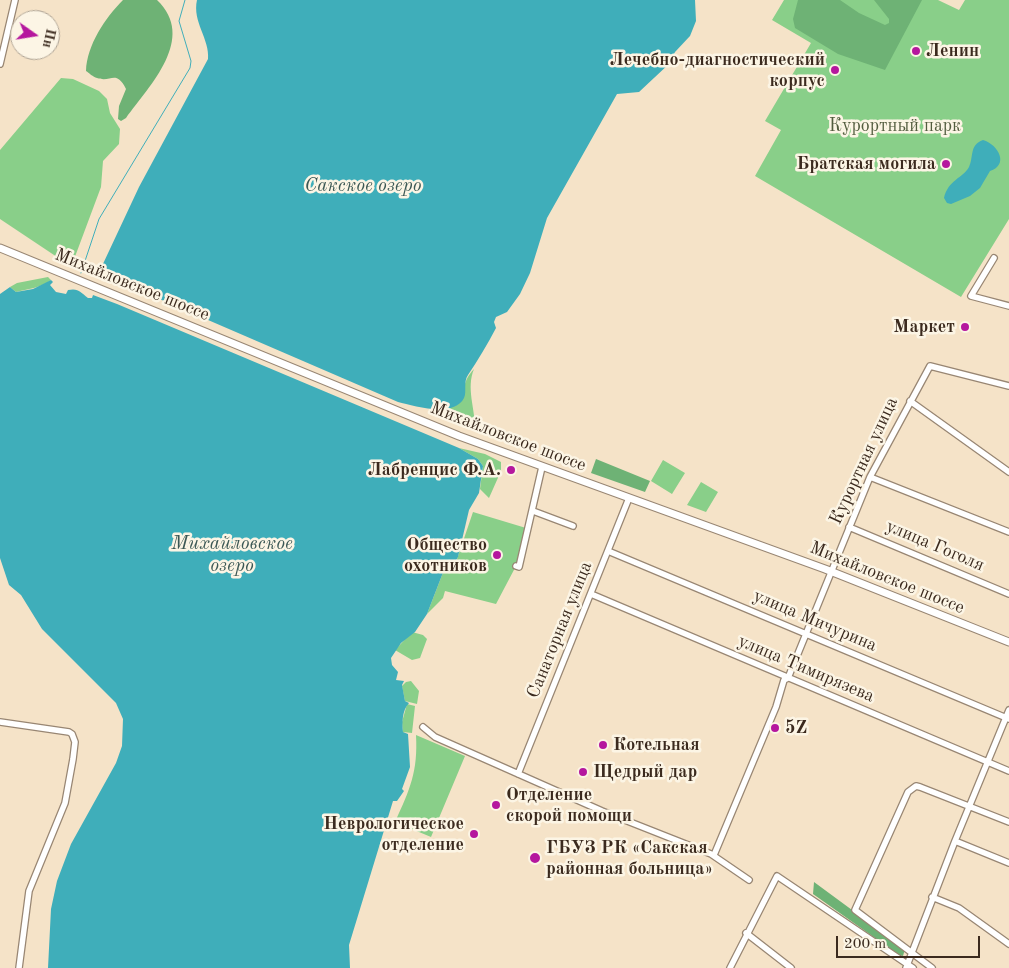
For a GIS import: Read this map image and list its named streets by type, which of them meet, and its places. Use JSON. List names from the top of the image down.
{
  "streets": {
    "main road": ["Михайловское шоссе"],
    "street": [
      "Курортная улица",
      "улица Гоголя",
      "улица Мичурина",
      "Санаторная улица",
      "улица Тимирязева"
    ]
  },
  "crossings": [
    ["Михайловское шоссе", "Курортная улица"],
    ["Михайловское шоссе", "Санаторная улица"],
    ["Курортная улица", "улица Гоголя"],
    ["Курортная улица", "улица Мичурина"],
    ["Курортная улица", "улица Тимирязева"],
    ["улица Мичурина", "Санаторная улица"],
    ["Санаторная улица", "улица Тимирязева"]
  ],
  "water": ["Сакское озеро", "Михайловское озеро"],
  "parks": ["Курортный парк"],
  "places": [
    "Ленин",
    "Лечебно-диагностический корпус",
    "Братская могила",
    "Маркет",
    "Лабренцис Ф.А.",
    "Общество охотников",
    "5Z",
    "Котельная",
    "Щедрый дар",
    "Отделение скорой помощи",
    "Неврологическое отделение",
    "ГБУЗ РК «Сакская районная больница»"
  ],
  "scale_bar": "200 m",
  "north": "right"
}
